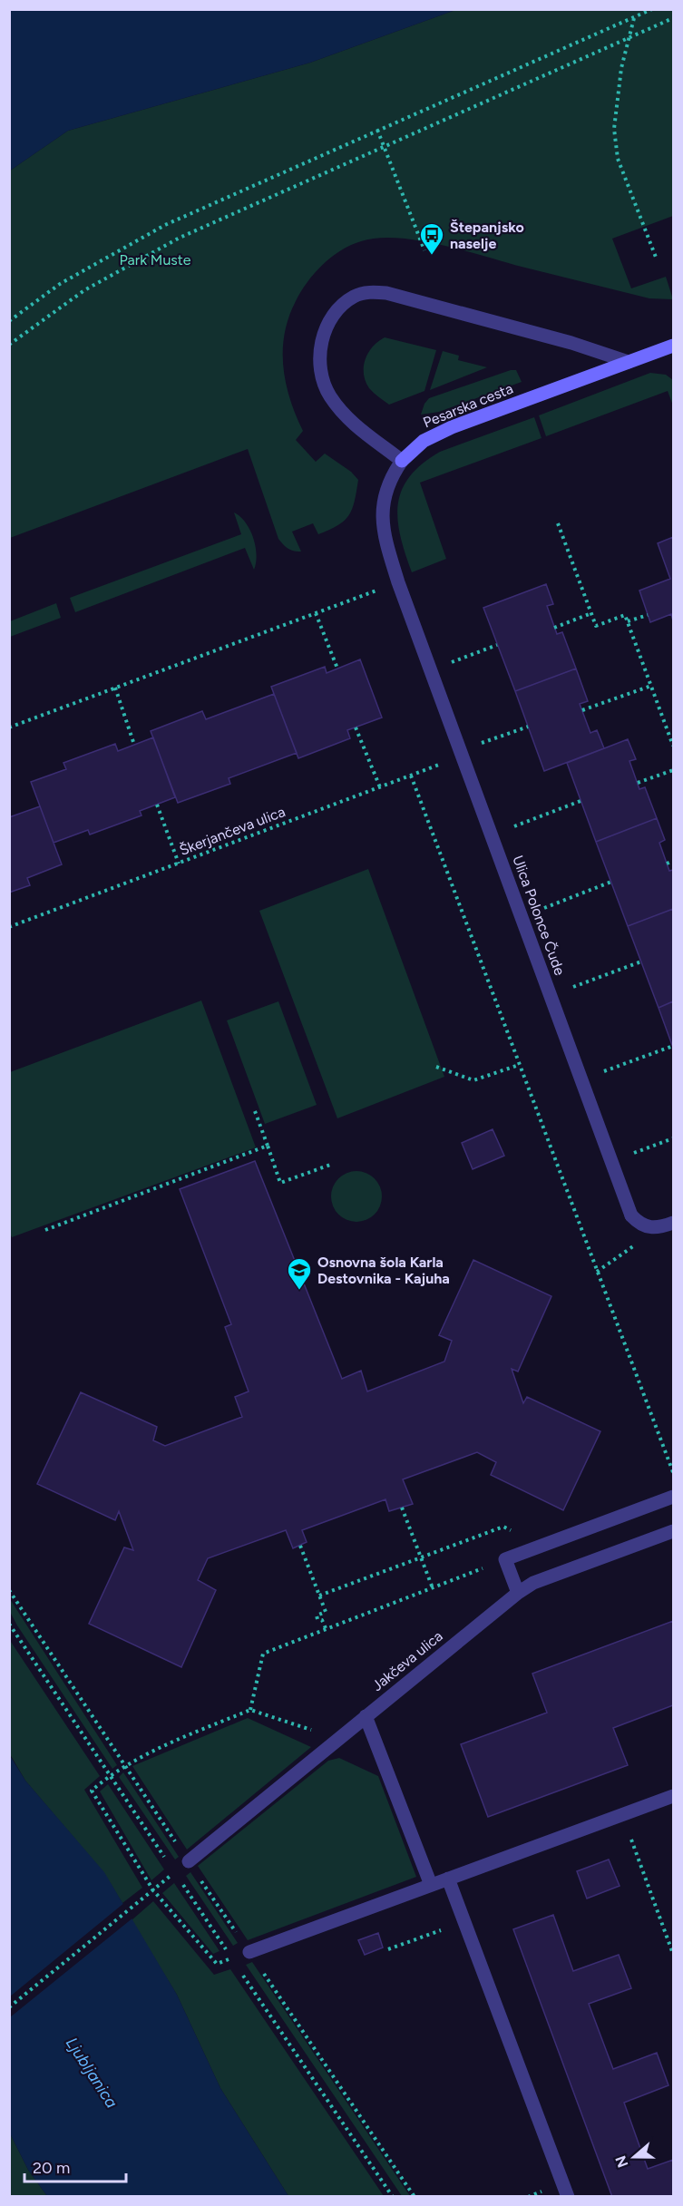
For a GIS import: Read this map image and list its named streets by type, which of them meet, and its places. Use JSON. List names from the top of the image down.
{
  "streets": {
    "street": ["Pesarska cesta", "Ulica Polonce Čude", "Jakčeva ulica"],
    "path": ["Škerjančeva ulica"]
  },
  "crossings": [
    ["Pesarska cesta", "Ulica Polonce Čude"],
    ["Škerjančeva ulica", "Ulica Polonce Čude"]
  ],
  "water": ["Ljubljanica"],
  "parks": ["Park Muste"],
  "places": {
    "bus stop": ["Štepanjsko naselje"],
    "school or university": ["Osnovna šola Karla Destovnika - Kajuha"]
  },
  "scale_bar": "20 m",
  "north": "left"
}
